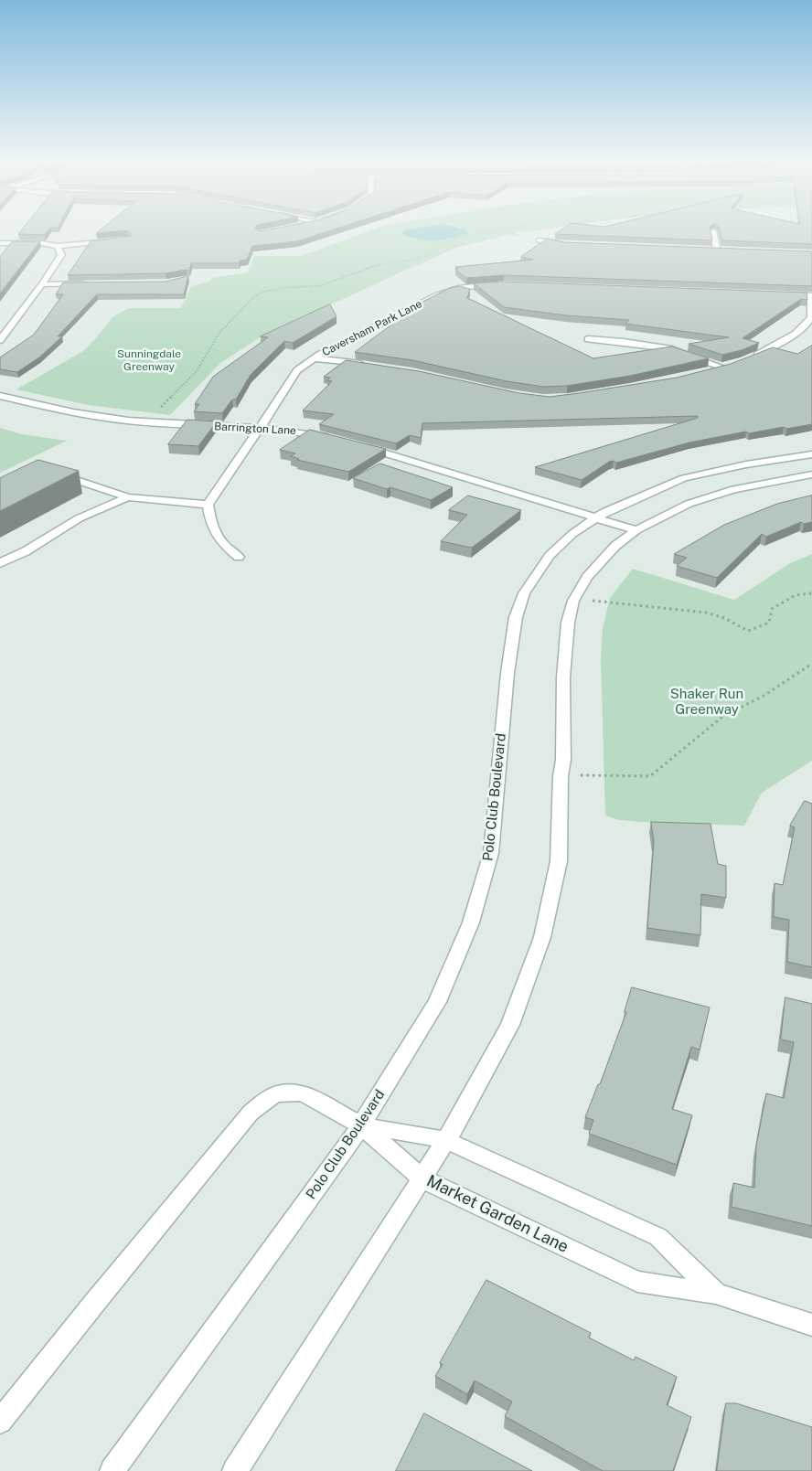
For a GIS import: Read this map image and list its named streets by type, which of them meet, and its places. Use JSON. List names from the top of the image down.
{
  "streets": {
    "street": [
      "Caversham Park Lane",
      "Barrington Lane",
      "Polo Club Boulevard",
      "Market Garden Lane"
    ]
  },
  "crossings": [
    ["Caversham Park Lane", "Barrington Lane"],
    ["Polo Club Boulevard", "Market Garden Lane"]
  ],
  "parks": ["Sunningdale Greenway", "Shaker Run Greenway"]
}
